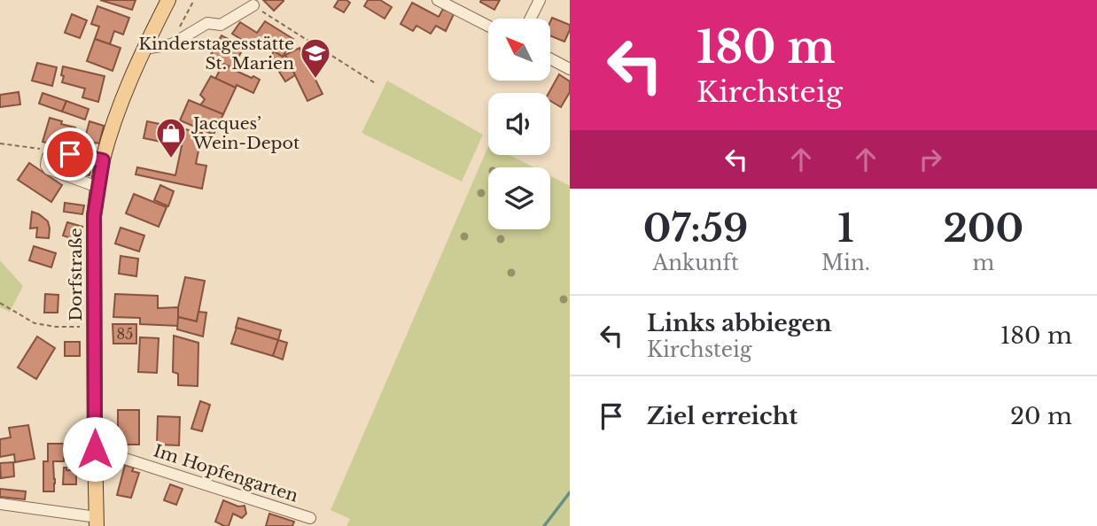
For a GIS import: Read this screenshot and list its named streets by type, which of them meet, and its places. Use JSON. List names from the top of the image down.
{
  "streets": {
    "main road": ["Dorfstraße"],
    "street": ["Im Hopfengarten"]
  },
  "crossings": [
    ["Dorfstraße", "Im Hopfengarten"]
  ],
  "places": {
    "school or university": ["Kinderstagesstätte St. Marien"],
    "shop": ["Jacques’ Wein-Depot"]
  },
  "house_numbers": ["85"],
  "north": "top left",
  "page": {
    "turn": ["180 m", "Kirchsteig"],
    "eta": [
      "07:59",
      "Ankunft",
      "1",
      "Min.",
      "200",
      "m"
    ],
    "list": [
      {
        "name": "Links abbiegen",
        "note": "Kirchsteig",
        "value": "180 m"
      },
      {
        "name": "Ziel erreicht",
        "value": "20 m"
      }
    ]
  }
}
